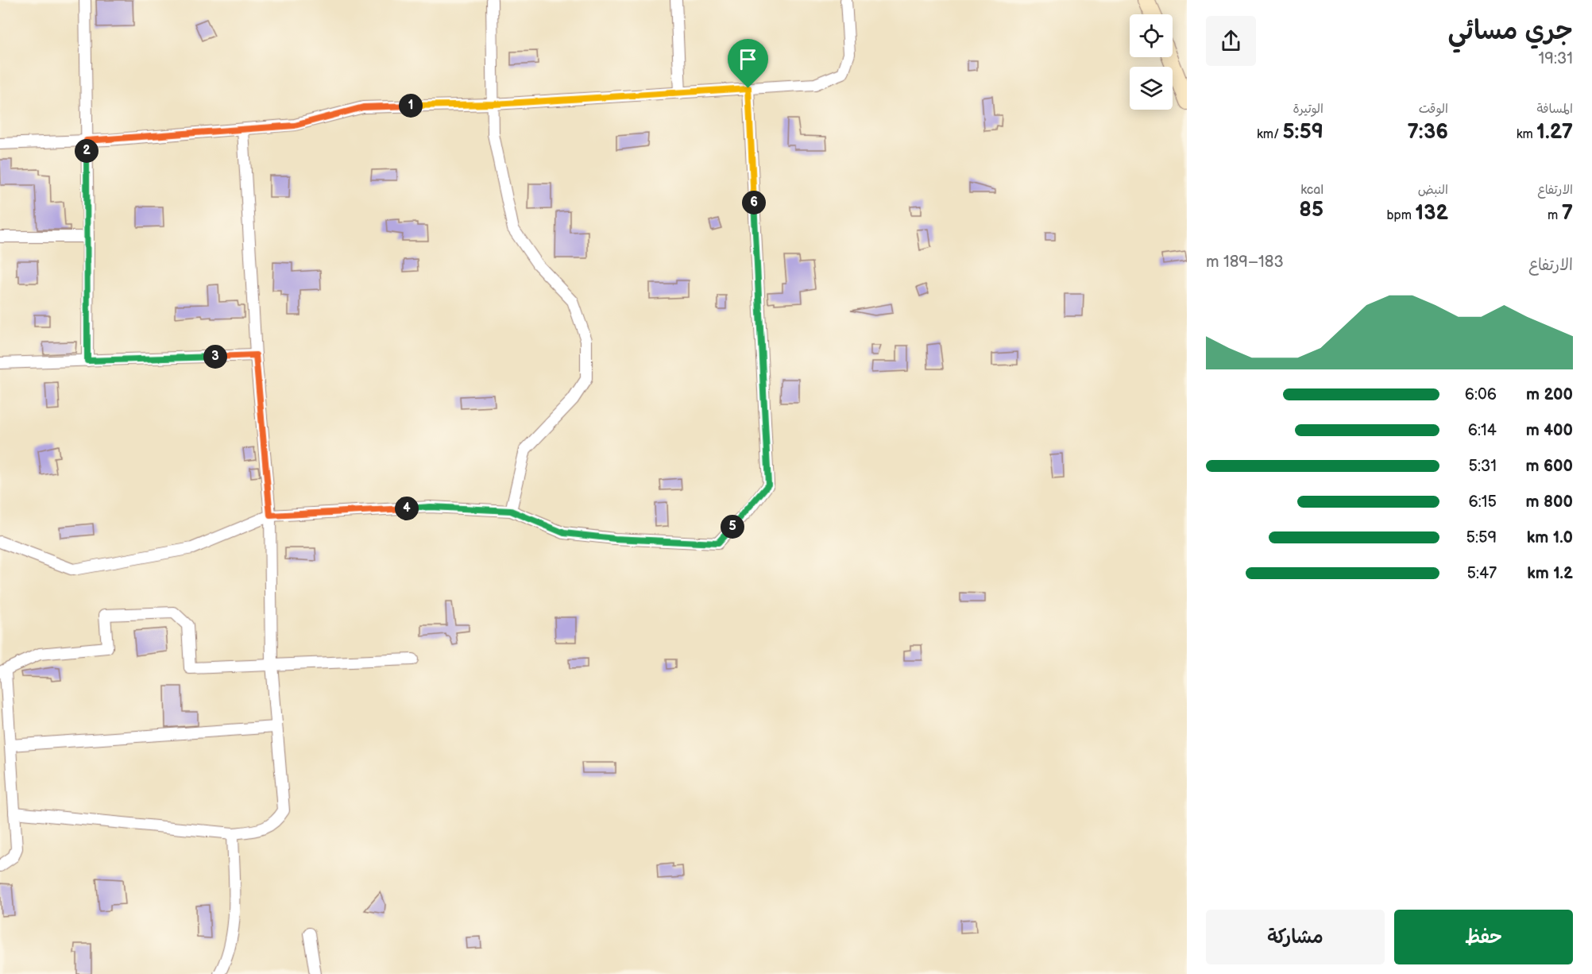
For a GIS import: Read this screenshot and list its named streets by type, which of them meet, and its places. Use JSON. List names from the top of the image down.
{
  "page": {
    "heading": ["جري مسائي", "19:31"],
    "stats": [
      ["المسافة", "1.27 km"],
      ["الوقت", "7:36"],
      ["الوتيرة", "5:59 /km"],
      ["الارتفاع", "7 m"],
      ["النبض", "132 bpm"],
      ["kcal", "85"]
    ],
    "pins": [
      "1",
      "2",
      "6",
      "3",
      "4",
      "5"
    ],
    "chart": ["الارتفاع", "183–189 m"],
    "list": [
      {
        "name": "200 m",
        "note": "6:06"
      },
      {
        "name": "400 m",
        "note": "6:14"
      },
      {
        "name": "600 m",
        "note": "5:31"
      },
      {
        "name": "800 m",
        "note": "6:15"
      },
      {
        "name": "1.0 km",
        "note": "5:59"
      },
      {
        "name": "1.2 km",
        "note": "5:47"
      }
    ],
    "buttons": ["حفظ", "مشاركة"]
  }
}
